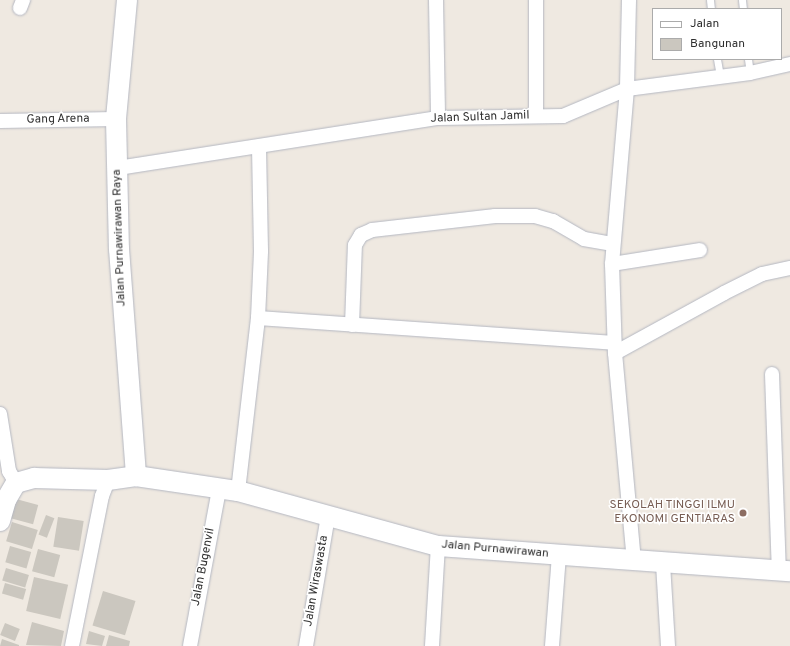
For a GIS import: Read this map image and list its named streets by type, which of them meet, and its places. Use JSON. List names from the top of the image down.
{
  "streets": {
    "street": [
      "Jalan Sultan Jamil",
      "Gang Arena",
      "Jalan Purnawirawan Raya",
      "Jalan Purnawirawan",
      "Jalan Bugenvil",
      "Jalan Wiraswasta"
    ]
  },
  "crossings": [
    ["Jalan Sultan Jamil", "Jalan Purnawirawan Raya"],
    ["Gang Arena", "Jalan Purnawirawan Raya"],
    ["Jalan Purnawirawan Raya", "Jalan Purnawirawan"],
    ["Jalan Purnawirawan", "Jalan Bugenvil"],
    ["Jalan Purnawirawan", "Jalan Wiraswasta"]
  ],
  "places": ["SEKOLAH TINGGI ILMU EKONOMI GENTIARAS"],
  "legend": ["Jalan", "Bangunan"]
}
